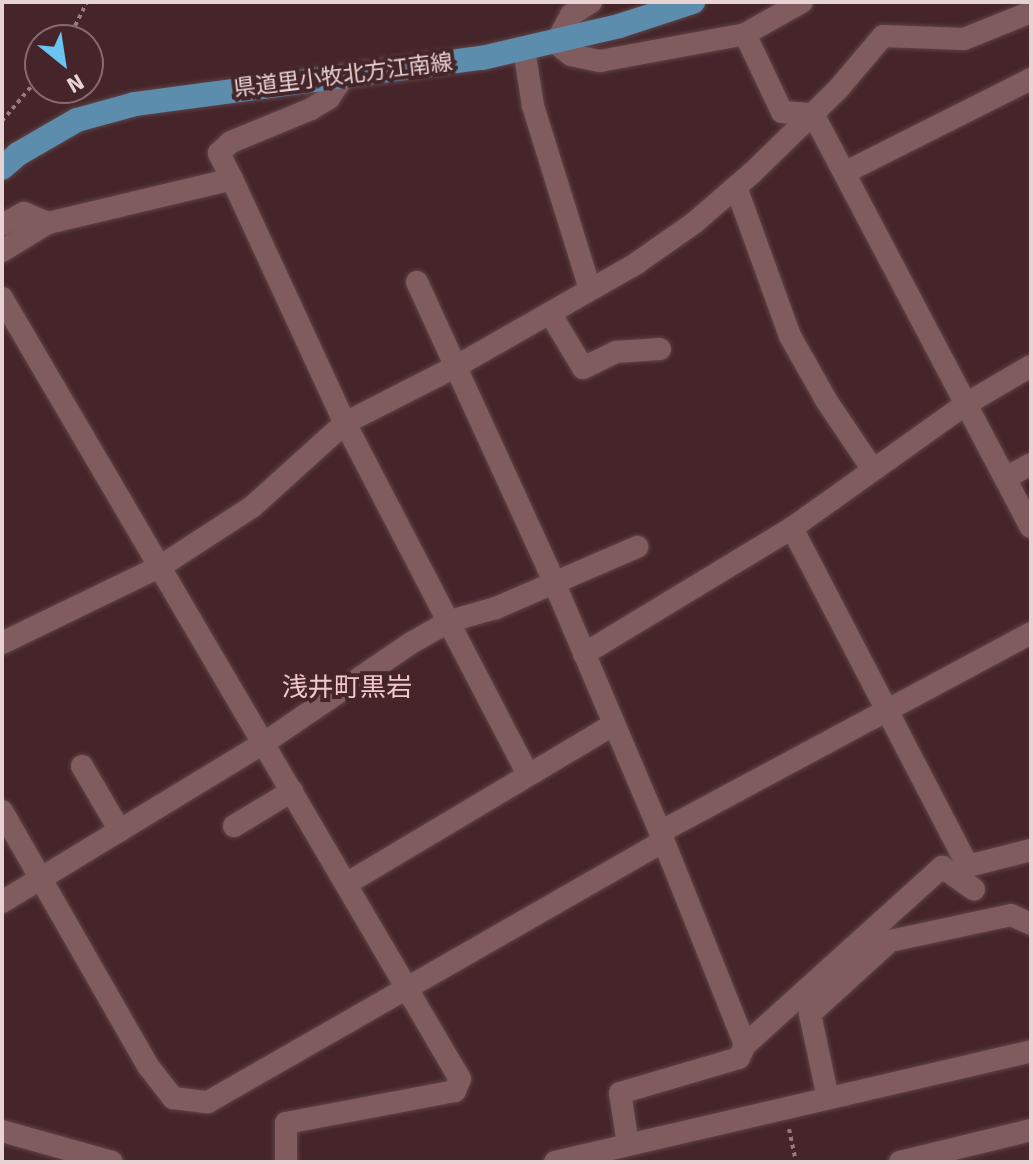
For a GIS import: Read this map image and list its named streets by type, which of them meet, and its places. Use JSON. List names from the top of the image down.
{
  "streets": {
    "main road": ["県道里小牧北方江南線"]
  },
  "districts": ["浅井町黒岩"],
  "north": "bottom right"
}
